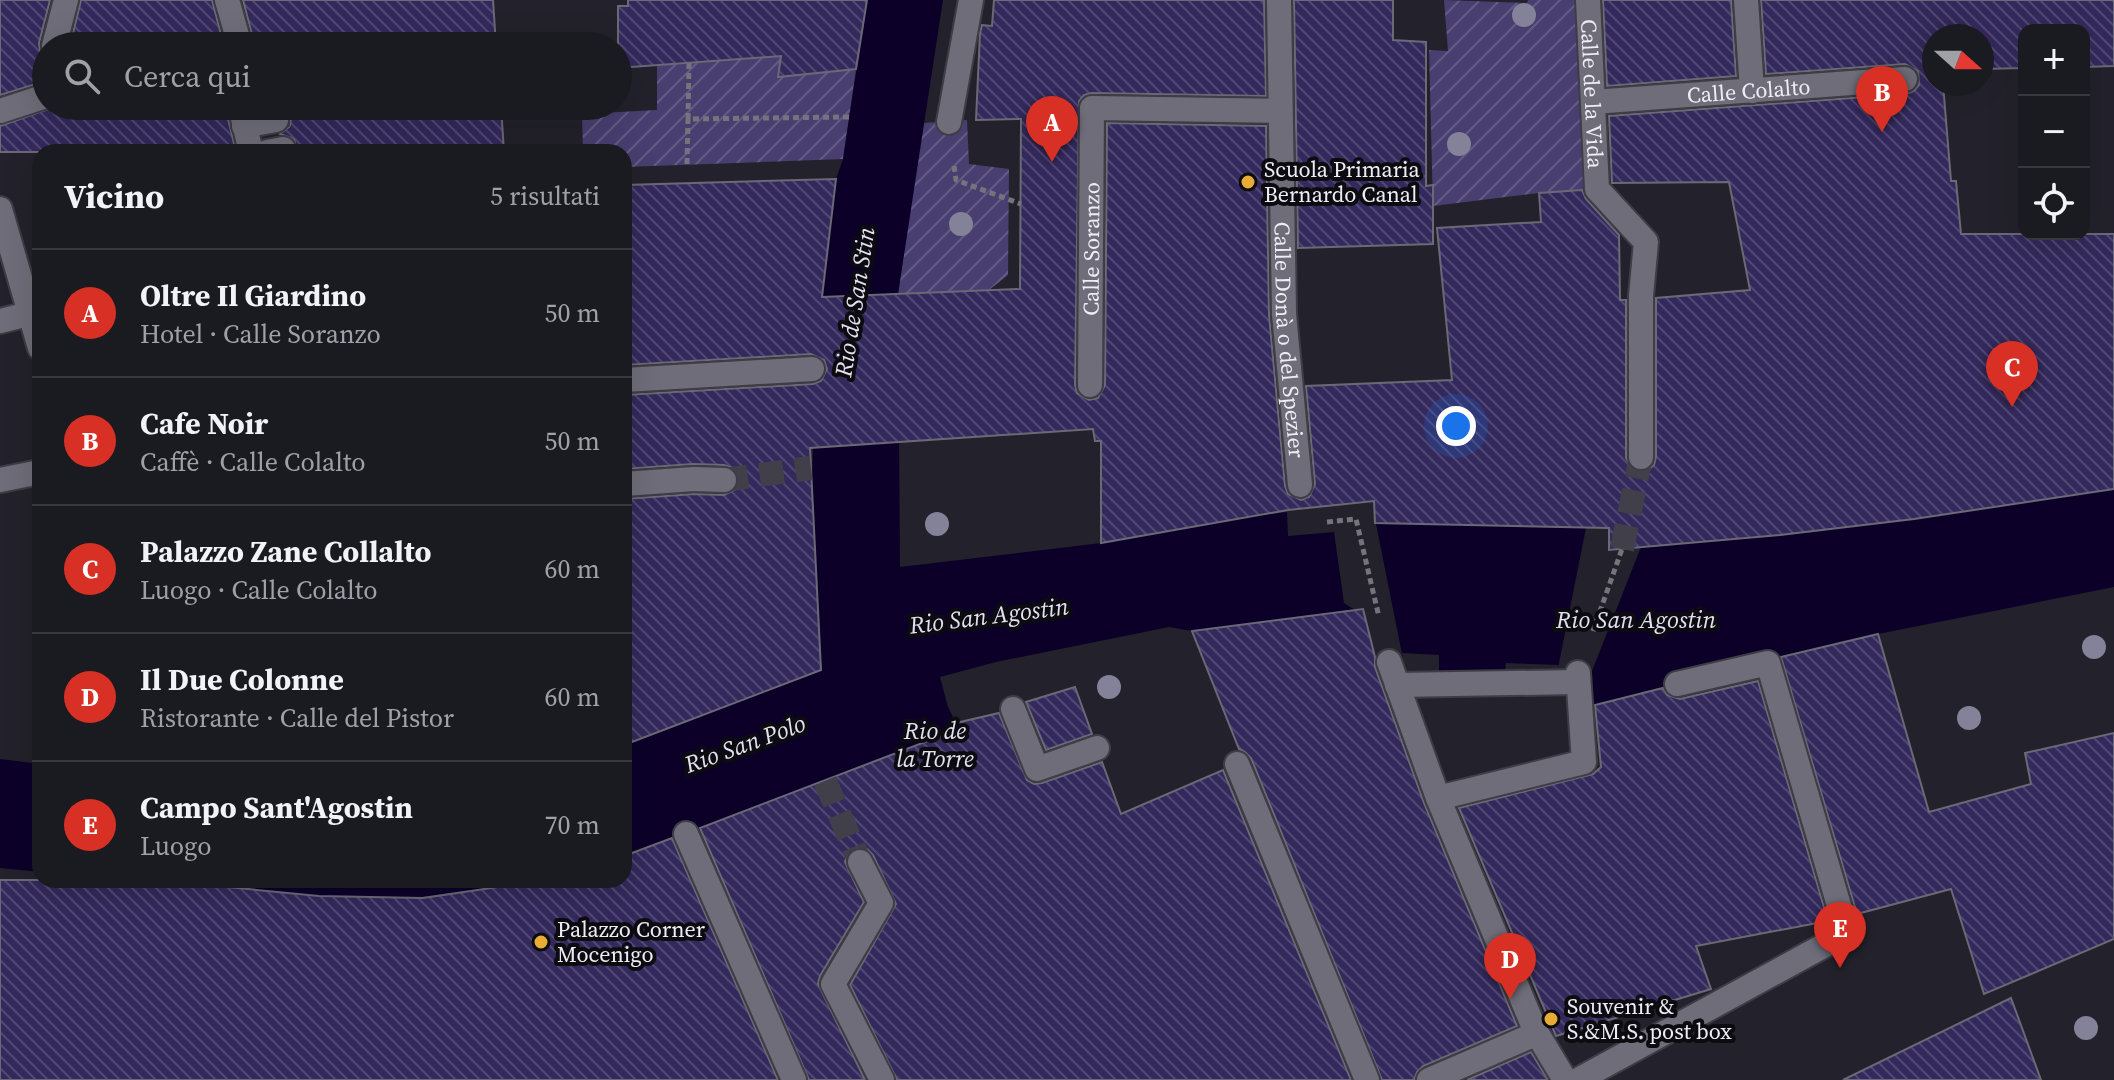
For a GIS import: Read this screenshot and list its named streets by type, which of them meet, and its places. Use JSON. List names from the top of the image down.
{
  "streets": {
    "street": [
      "Calle Colalto",
      "Calle de la Vida",
      "Calle Soranzo",
      "Calle Donà o del Spezier"
    ]
  },
  "crossings": [
    ["Calle Colalto", "Calle de la Vida"],
    ["Calle Soranzo", "Calle Donà o del Spezier"]
  ],
  "water": [
    "Rio de San Stin",
    "Rio San Agostin",
    "Rio de la Torre",
    "Rio San Polo"
  ],
  "places": ["Scuola Primaria Bernardo Canal", "Palazzo Corner Mocenigo", "Souvenir & S.&M.S. post box"],
  "north": "right",
  "page": {
    "map_buttons": ["+", "−"],
    "search": "Cerca qui",
    "pins": [
      "B",
      "A",
      "C",
      "E",
      "D"
    ],
    "heading": ["Vicino", "5 risultati"],
    "list": [
      {
        "mark": "A",
        "name": "Oltre Il Giardino",
        "note": "Hotel · Calle Soranzo",
        "value": "50 m"
      },
      {
        "mark": "B",
        "name": "Cafe Noir",
        "note": "Caffè · Calle Colalto",
        "value": "50 m"
      },
      {
        "mark": "C",
        "name": "Palazzo Zane Collalto",
        "note": "Luogo · Calle Colalto",
        "value": "60 m"
      },
      {
        "mark": "D",
        "name": "Il Due Colonne",
        "note": "Ristorante · Calle del Pistor",
        "value": "60 m"
      },
      {
        "mark": "E",
        "name": "Campo Sant'Agostin",
        "note": "Luogo",
        "value": "70 m"
      }
    ]
  }
}
